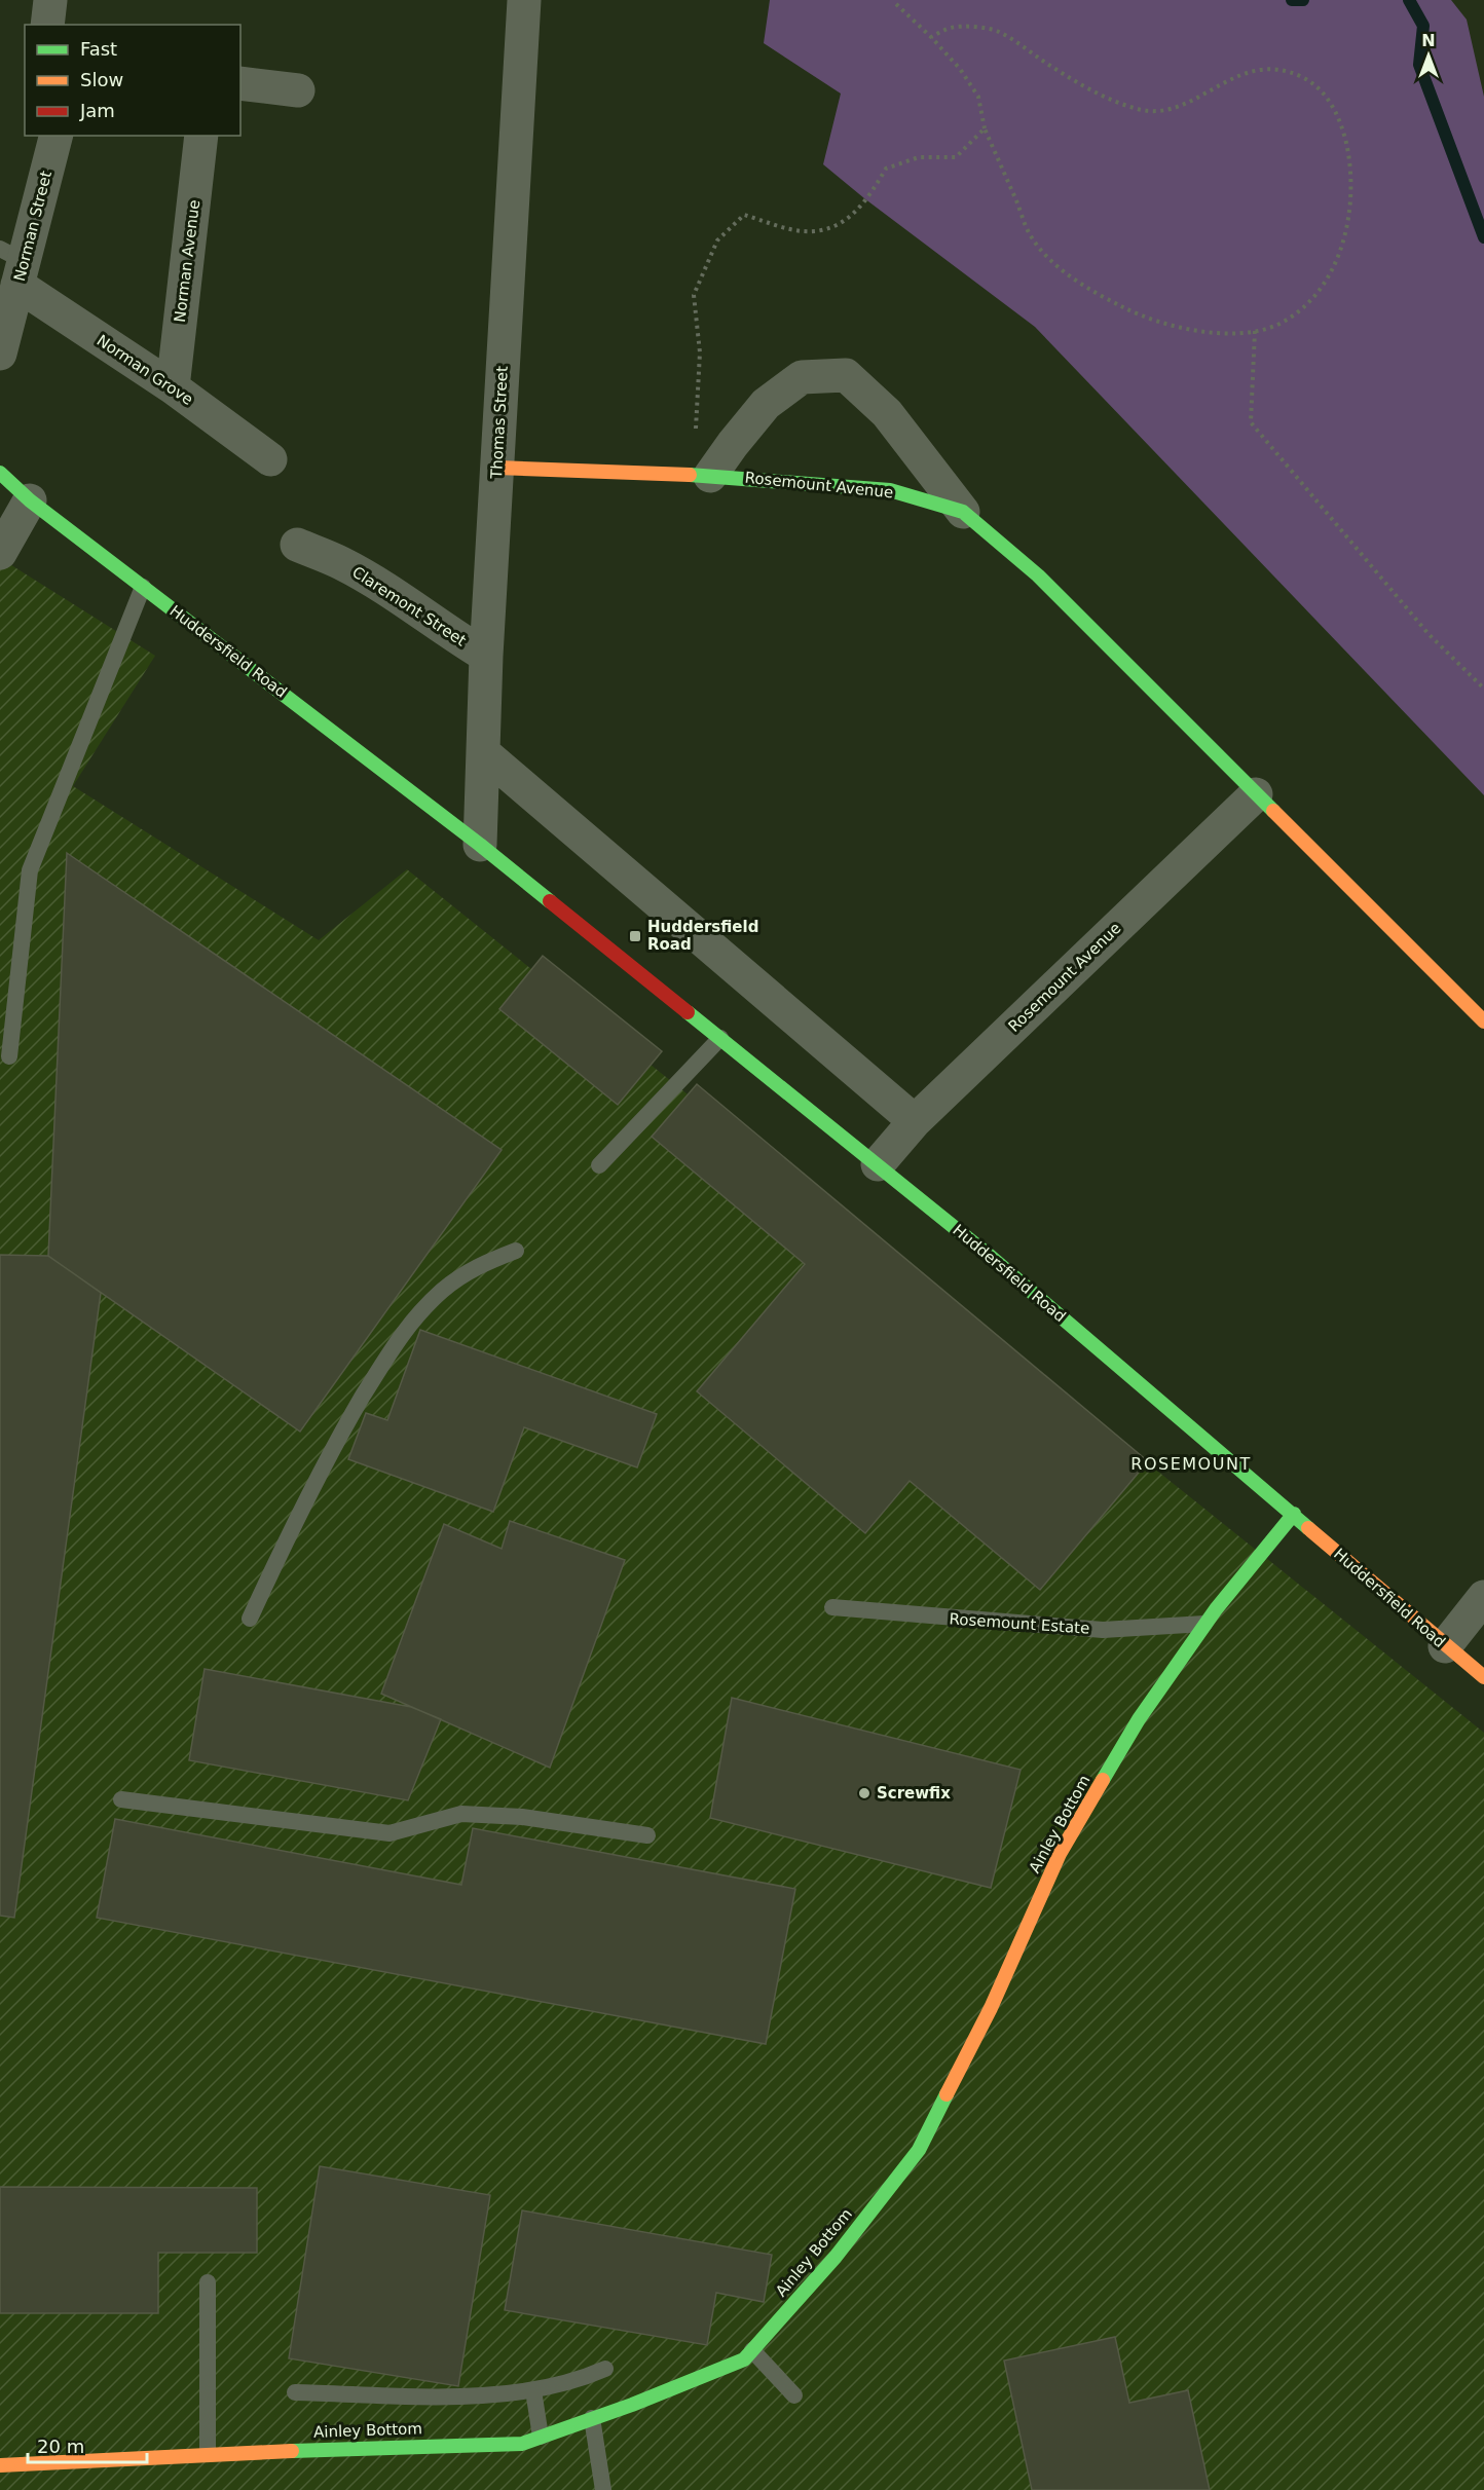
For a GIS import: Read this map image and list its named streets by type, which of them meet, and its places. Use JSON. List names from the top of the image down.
{
  "streets": {
    "street": [
      "Norman Street",
      "Norman Avenue",
      "Norman Grove",
      "Thomas Street",
      "Rosemount Avenue",
      "Claremont Street",
      "Huddersfield Road",
      "Ainley Bottom"
    ],
    "lane": ["Rosemount Estate"]
  },
  "crossings": [
    ["Norman Street", "Norman Grove"],
    ["Norman Avenue", "Norman Grove"],
    ["Thomas Street", "Rosemount Avenue"],
    ["Thomas Street", "Claremont Street"],
    ["Thomas Street", "Huddersfield Road"],
    ["Rosemount Avenue", "Huddersfield Road"],
    ["Huddersfield Road", "Ainley Bottom"],
    ["Rosemount Estate", "Ainley Bottom"]
  ],
  "districts": ["ROSEMOUNT"],
  "places": {
    "transit": ["Huddersfield Road"],
    "other": ["Screwfix"]
  },
  "legend": ["Fast", "Slow", "Jam"],
  "scale_bar": "20 m",
  "north": "top"
}
